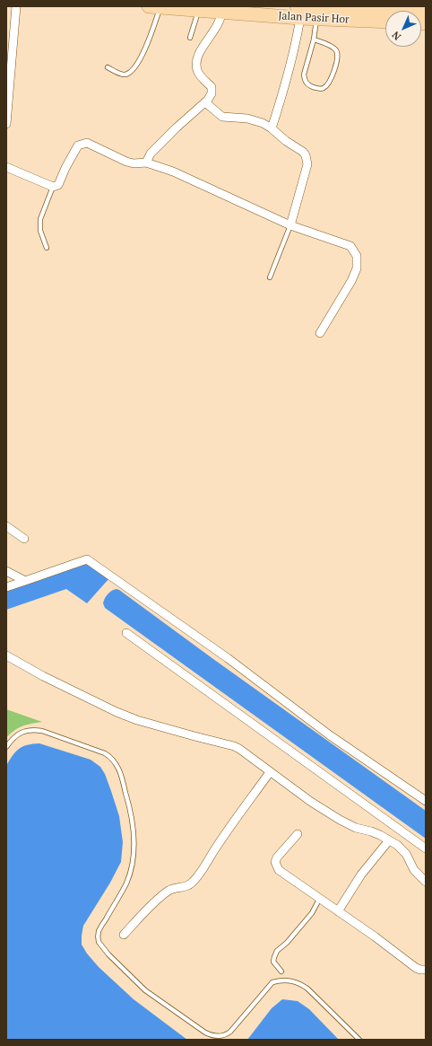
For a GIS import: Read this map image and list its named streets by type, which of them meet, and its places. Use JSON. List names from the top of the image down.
{
  "streets": {
    "main road": ["Jalan Pasir Hor"]
  },
  "north": "bottom left"
}
